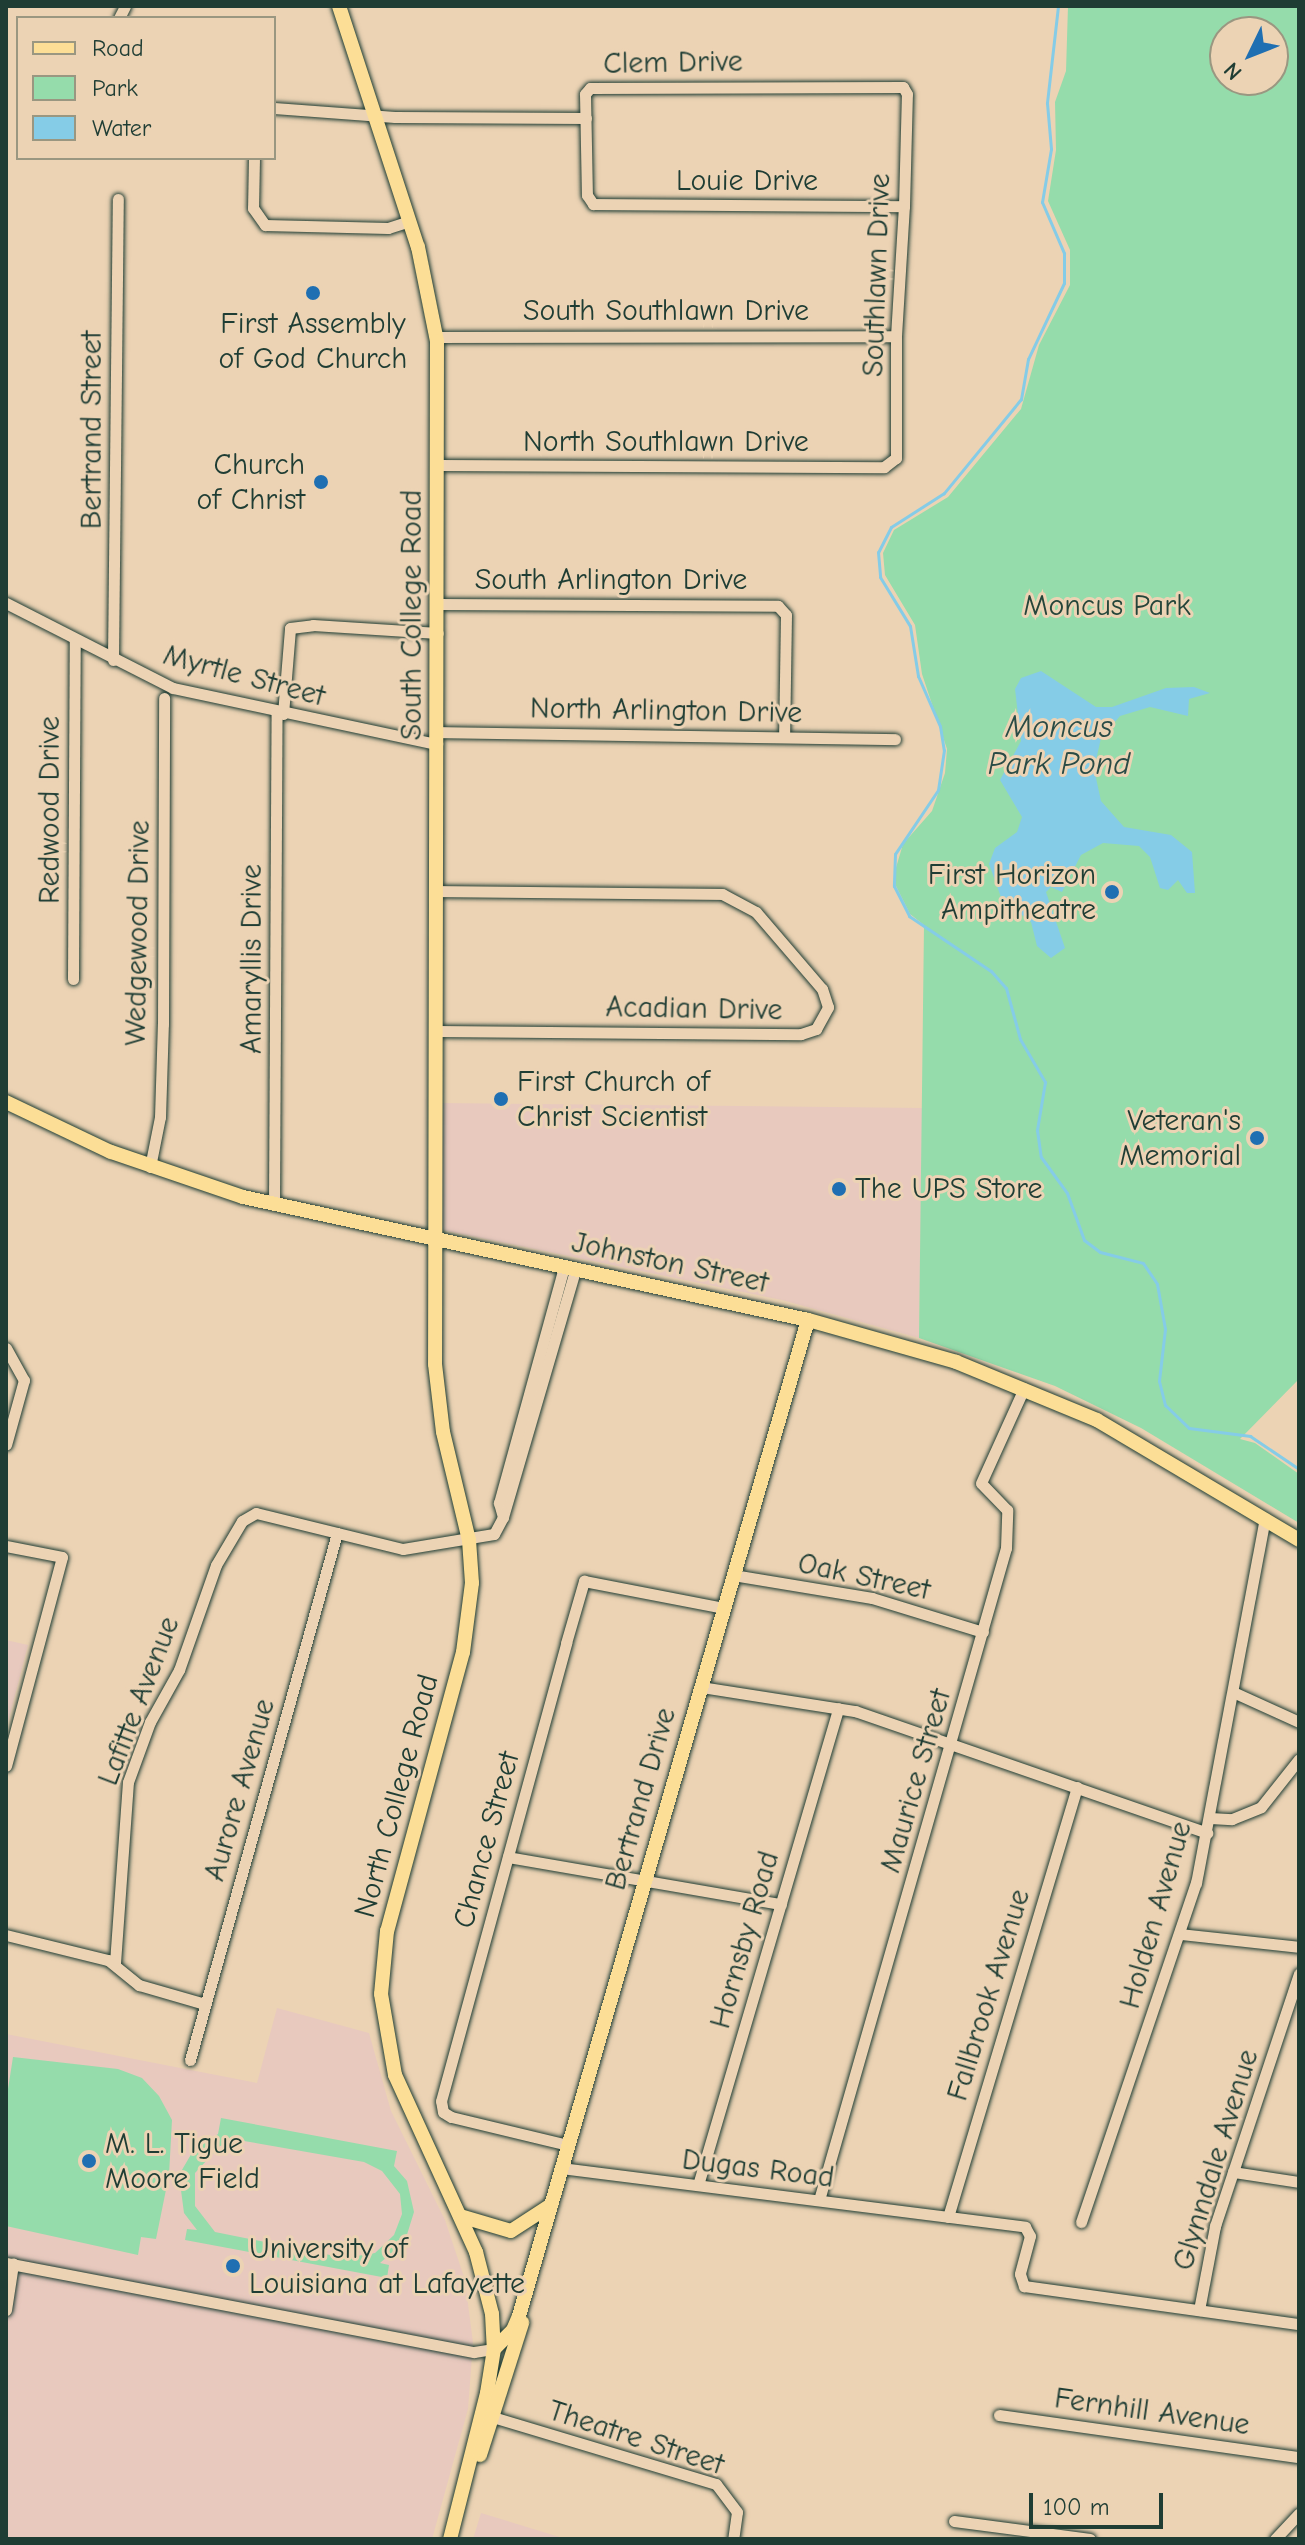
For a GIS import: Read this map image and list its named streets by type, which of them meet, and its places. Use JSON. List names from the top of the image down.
{
  "streets": {
    "main road": [
      "South College Road",
      "Johnston Street",
      "North College Road",
      "Bertrand Drive"
    ],
    "street": [
      "Clem Drive",
      "Louie Drive",
      "Southlawn Drive",
      "South Southlawn Drive",
      "Bertrand Street",
      "North Southlawn Drive",
      "South Arlington Drive",
      "Myrtle Street",
      "North Arlington Drive",
      "Redwood Drive",
      "Wedgewood Drive",
      "Amaryllis Drive",
      "Acadian Drive",
      "Oak Street",
      "Lafitte Avenue",
      "Maurice Street",
      "Aurore Avenue",
      "Chance Street",
      "Holden Avenue",
      "Hornsby Road",
      "Fallbrook Avenue",
      "Glynndale Avenue",
      "Dugas Road",
      "Fernhill Avenue",
      "Theatre Street"
    ]
  },
  "crossings": [
    ["Clem Drive", "Louie Drive"],
    ["Clem Drive", "Southlawn Drive"],
    ["Clem Drive", "South College Road"],
    ["Louie Drive", "Southlawn Drive"],
    ["Southlawn Drive", "South Southlawn Drive"],
    ["Southlawn Drive", "North Southlawn Drive"],
    ["South Southlawn Drive", "South College Road"],
    ["Bertrand Street", "Myrtle Street"],
    ["North Southlawn Drive", "South College Road"],
    ["South Arlington Drive", "South College Road"],
    ["South Arlington Drive", "North Arlington Drive"],
    ["South College Road", "Myrtle Street"],
    ["South College Road", "North Arlington Drive"],
    ["South College Road", "Amaryllis Drive"],
    ["South College Road", "Acadian Drive"],
    ["South College Road", "Johnston Street"],
    ["South College Road", "North College Road"],
    ["Myrtle Street", "North Arlington Drive"],
    ["Myrtle Street", "Redwood Drive"],
    ["Myrtle Street", "Amaryllis Drive"],
    ["Wedgewood Drive", "Johnston Street"],
    ["Amaryllis Drive", "Johnston Street"],
    ["Johnston Street", "Maurice Street"],
    ["Johnston Street", "North College Road"],
    ["Johnston Street", "Bertrand Drive"],
    ["Johnston Street", "Holden Avenue"],
    ["Oak Street", "Maurice Street"],
    ["Oak Street", "Bertrand Drive"],
    ["Lafitte Avenue", "Aurore Avenue"],
    ["Maurice Street", "Dugas Road"],
    ["North College Road", "Bertrand Drive"],
    ["Bertrand Drive", "Chance Street"],
    ["Bertrand Drive", "Dugas Road"],
    ["Bertrand Drive", "Theatre Street"],
    ["Hornsby Road", "Dugas Road"],
    ["Fallbrook Avenue", "Dugas Road"],
    ["Glynndale Avenue", "Dugas Road"]
  ],
  "water": ["Moncus Park Pond"],
  "parks": ["Moncus Park"],
  "places": [
    "First Assembly of God Church",
    "Church of Christ",
    "First Horizon Ampitheatre",
    "First Church of Christ Scientist",
    "Veteran's Memorial",
    "The UPS Store",
    "M. L. Tigue Moore Field",
    "University of Louisiana at Lafayette"
  ],
  "legend": ["Road", "Park", "Water"],
  "scale_bar": "100 m",
  "north": "bottom left"
}
